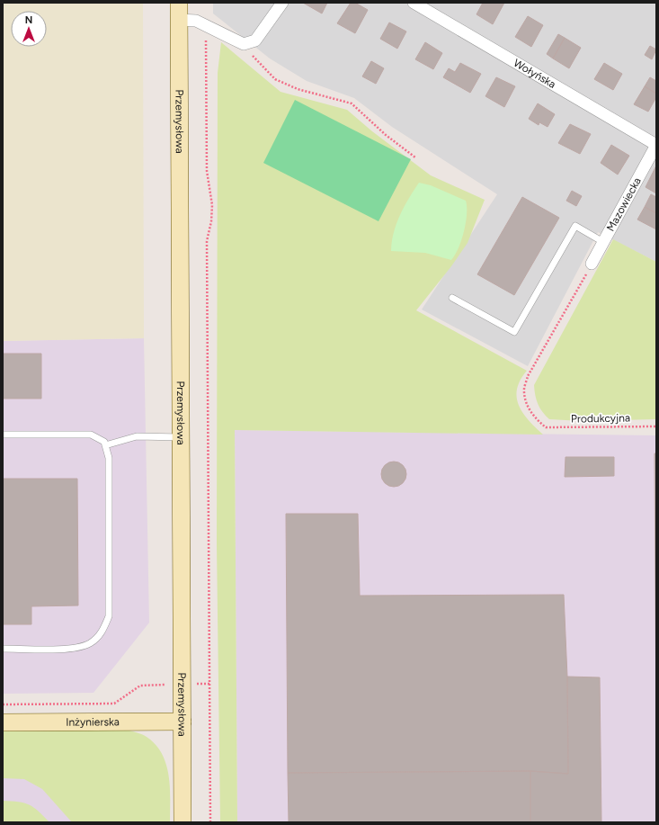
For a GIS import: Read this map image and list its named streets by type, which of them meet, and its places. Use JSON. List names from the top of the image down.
{
  "streets": {
    "main road": ["Przemysłowa", "Inżynierska"],
    "street": ["Wołyńska", "Mazowiecka"],
    "path": ["Produkcyjna"]
  },
  "crossings": [
    ["Wołyńska", "Mazowiecka"],
    ["Przemysłowa", "Inżynierska"],
    ["Mazowiecka", "Produkcyjna"]
  ],
  "north": "top"
}
